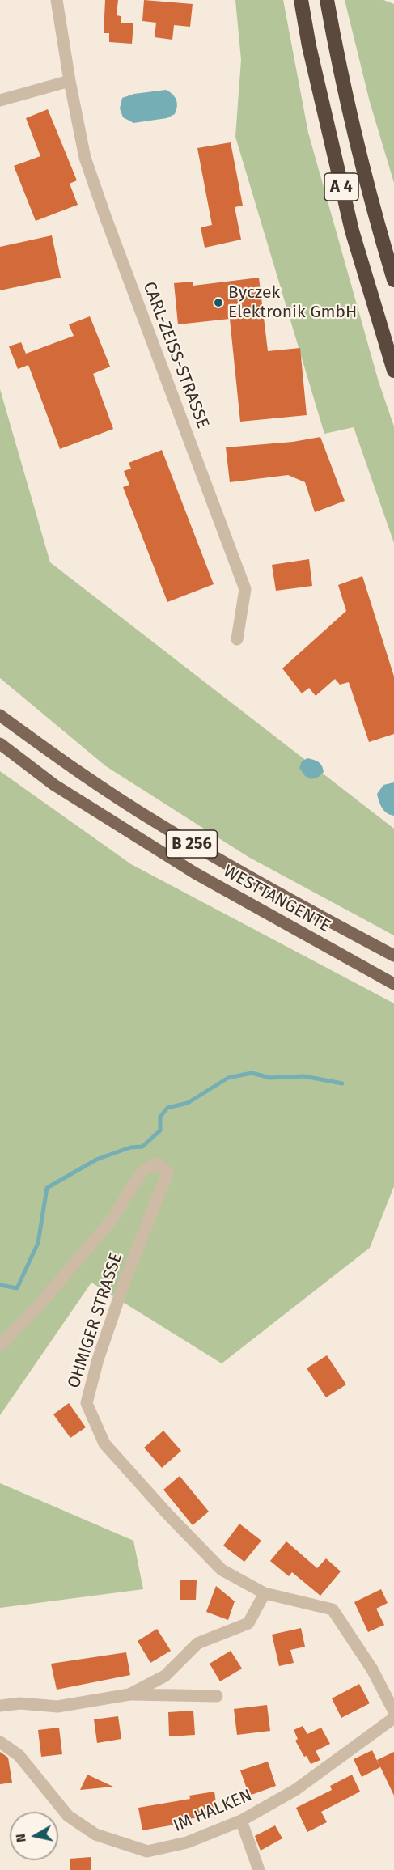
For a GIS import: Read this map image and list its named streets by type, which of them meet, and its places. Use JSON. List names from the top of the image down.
{
  "streets": {
    "highway": ["A 4"],
    "main road": ["B 256", "WESTTANGENTE"],
    "street": ["CARL-ZEISS-STRASSE", "OHMIGER STRASSE", "IM HALKEN"]
  },
  "places": ["Byczek Elektronik GmbH"],
  "north": "left"
}
